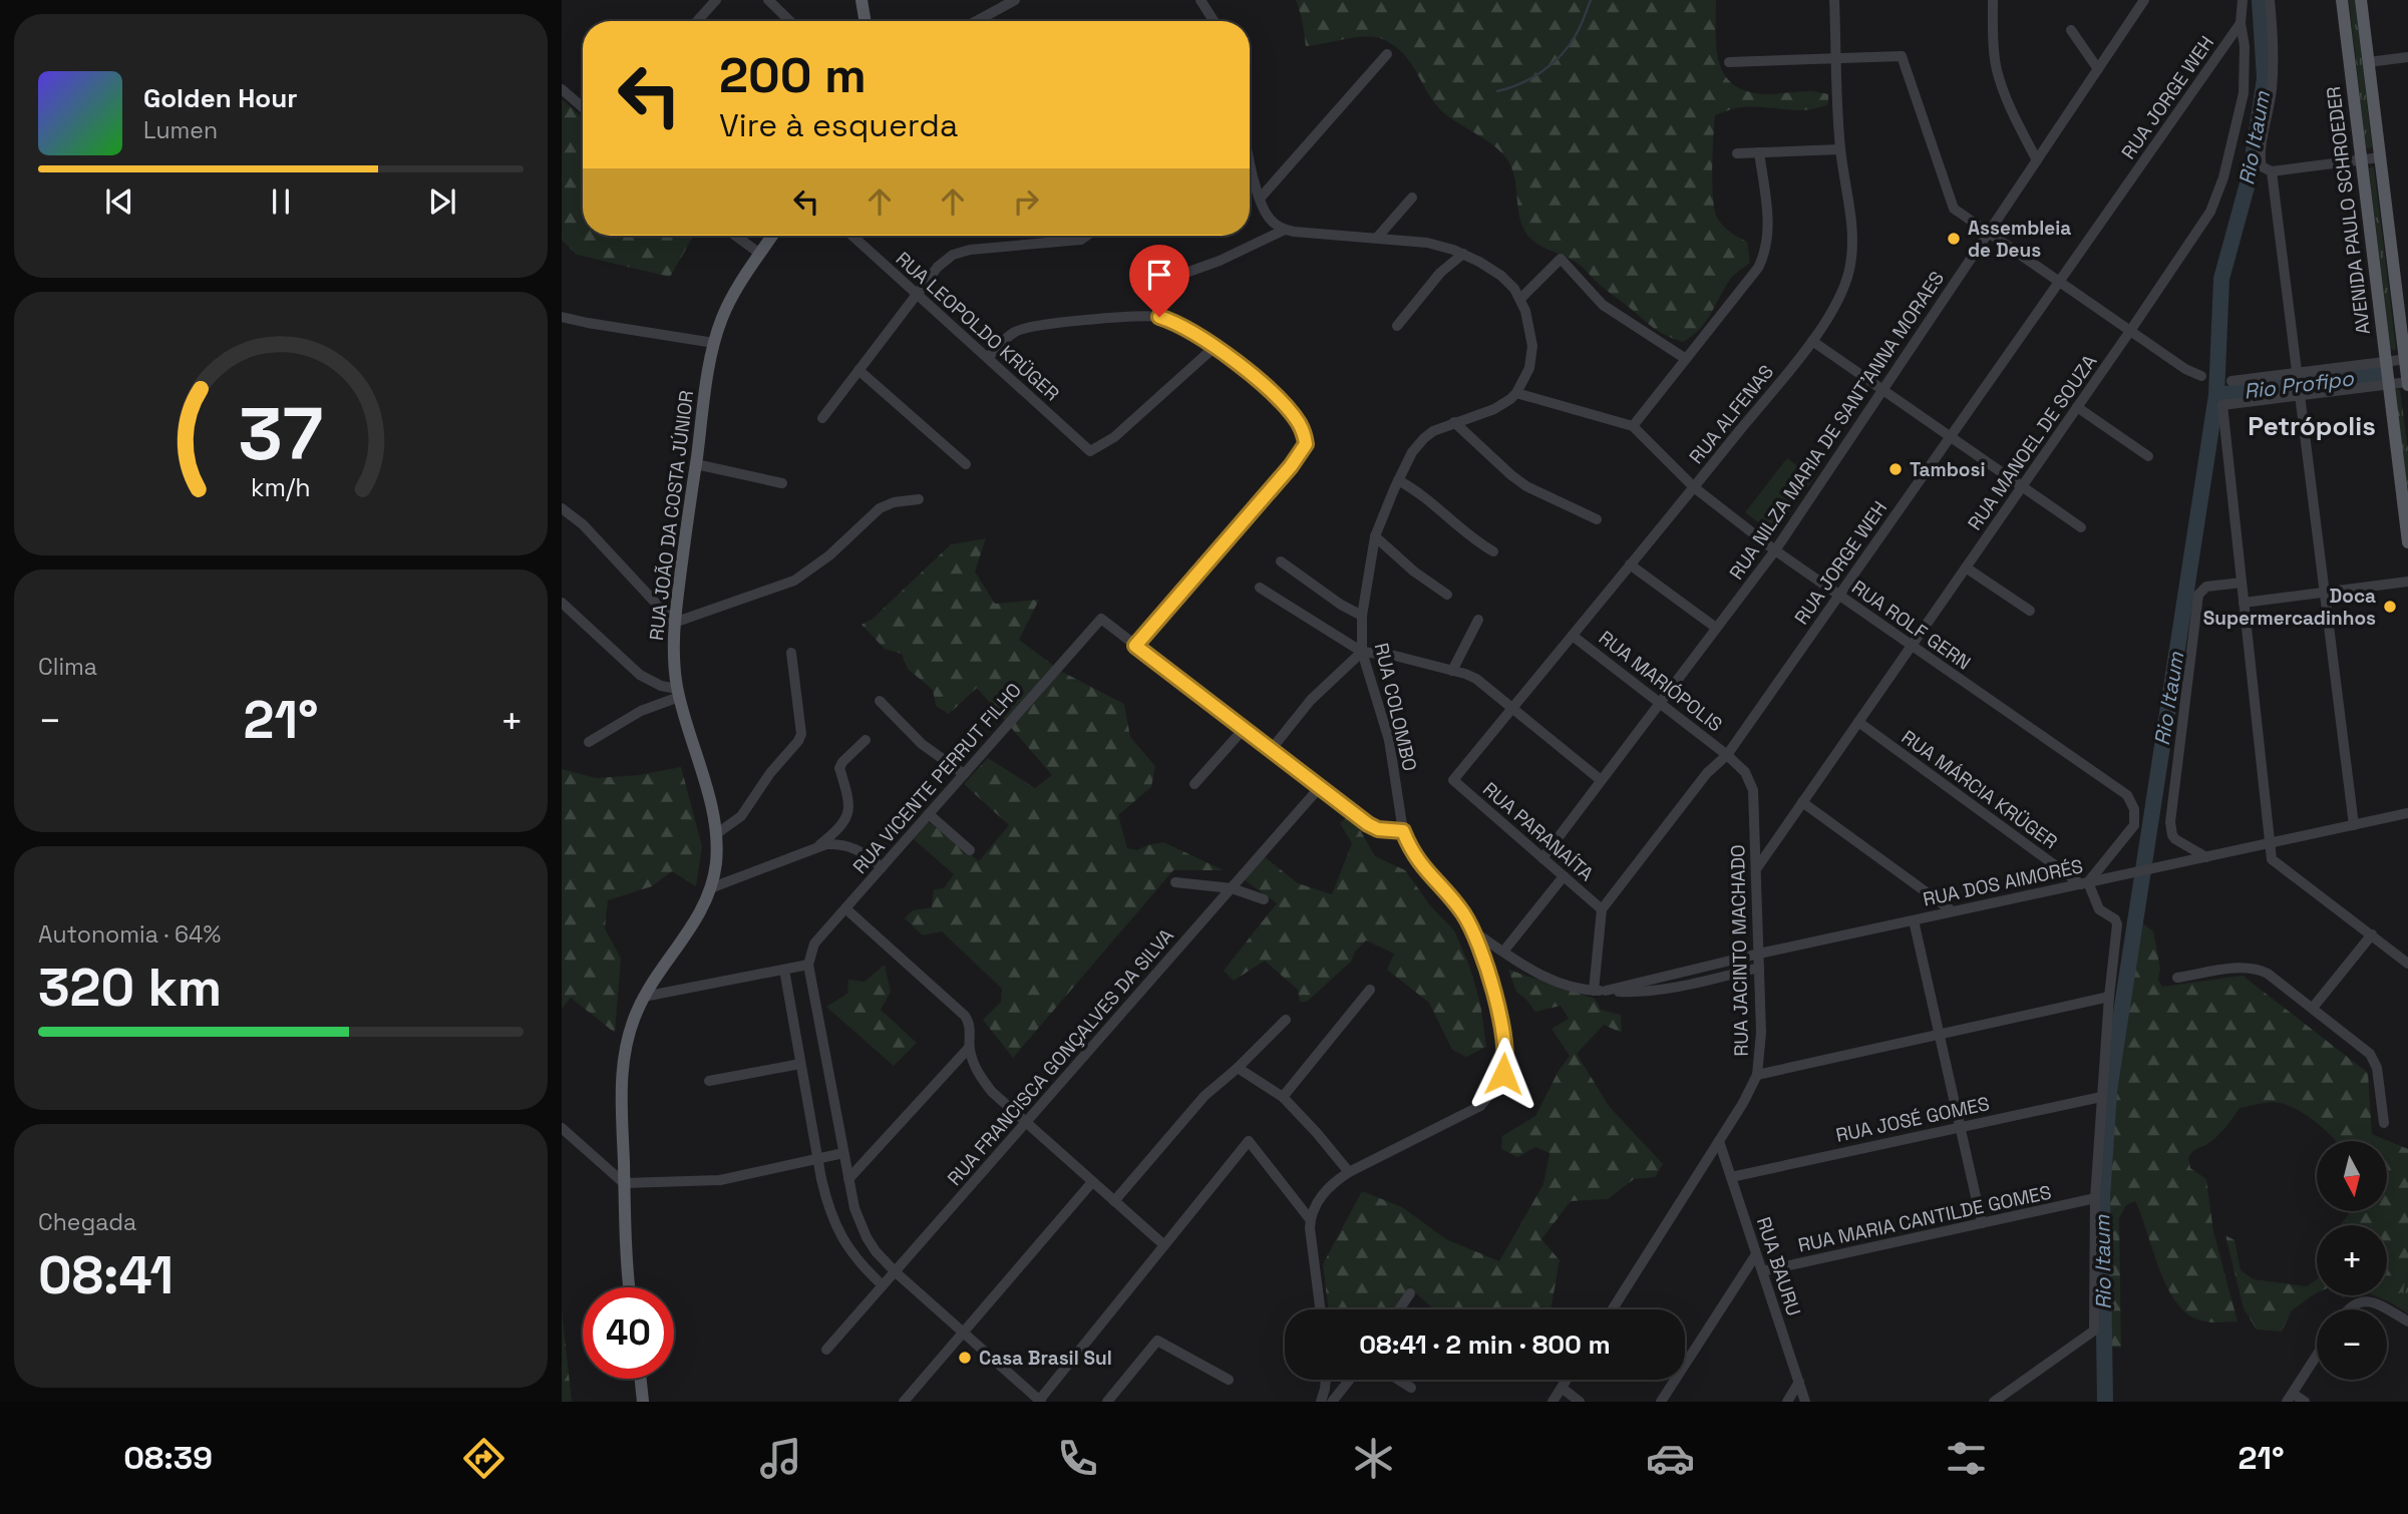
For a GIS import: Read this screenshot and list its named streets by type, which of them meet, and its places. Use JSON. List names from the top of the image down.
{
  "streets": {
    "main road": ["AVENIDA PAULO SCHROEDER", "RUA JOÃO DA COSTA JÚNIOR"],
    "street": [
      "RUA JORGE WEH",
      "RUA LEOPOLDO KRÜGER",
      "RUA ALFENAS",
      "RUA NILZA MARIA DE SANT'ANNA MORAES",
      "RUA MANOEL DE SOUZA",
      "RUA ROLF GERN",
      "RUA MARIÓPOLIS",
      "RUA COLOMBO",
      "RUA VICENTE PERRUT FILHO",
      "RUA MÁRCIA KRÜGER",
      "RUA PARANAÍTA",
      "RUA DOS AIMORÉS",
      "RUA JACINTO MACHADO",
      "RUA FRANCISCA GONÇALVES DA SILVA",
      "RUA JOSÉ GOMES",
      "RUA MARIA CANTILDE GOMES",
      "RUA BAURU"
    ]
  },
  "crossings": [
    ["RUA JORGE WEH", "RUA MANOEL DE SOUZA"],
    ["RUA JORGE WEH", "RUA ROLF GERN"],
    ["RUA JORGE WEH", "RUA MARIÓPOLIS"],
    ["RUA JORGE WEH", "RUA PARANAÍTA"],
    ["RUA JORGE WEH", "RUA JACINTO MACHADO"],
    ["RUA ALFENAS", "RUA ROLF GERN"],
    ["RUA ALFENAS", "RUA MARIÓPOLIS"],
    ["RUA ALFENAS", "RUA PARANAÍTA"],
    ["RUA NILZA MARIA DE SANT'ANNA MORAES", "RUA ROLF GERN"],
    ["RUA NILZA MARIA DE SANT'ANNA MORAES", "RUA MARIÓPOLIS"],
    ["RUA NILZA MARIA DE SANT'ANNA MORAES", "RUA PARANAÍTA"],
    ["RUA MANOEL DE SOUZA", "RUA ROLF GERN"],
    ["RUA MANOEL DE SOUZA", "RUA MÁRCIA KRÜGER"],
    ["RUA MANOEL DE SOUZA", "RUA JACINTO MACHADO"],
    ["RUA ROLF GERN", "RUA COLOMBO"],
    ["RUA ROLF GERN", "RUA MÁRCIA KRÜGER"],
    ["RUA ROLF GERN", "RUA DOS AIMORÉS"],
    ["RUA MARIÓPOLIS", "RUA JACINTO MACHADO"],
    ["RUA COLOMBO", "RUA DOS AIMORÉS"],
    ["RUA MÁRCIA KRÜGER", "RUA DOS AIMORÉS"],
    ["RUA DOS AIMORÉS", "RUA JACINTO MACHADO"],
    ["RUA JACINTO MACHADO", "RUA BAURU"],
    ["RUA JOSÉ GOMES", "RUA BAURU"],
    ["RUA MARIA CANTILDE GOMES", "RUA BAURU"]
  ],
  "districts": ["Petrópolis"],
  "water": ["Rio Itaum", "Rio Profipo"],
  "places": [
    "Assembleia de Deus",
    "Tambosi",
    "Doca Supermercadinhos",
    "Casa Brasil Sul"
  ],
  "north": "bottom",
  "page": {
    "turn": ["200 m", "Vire à esquerda"],
    "song": ["Golden Hour", "Lumen"],
    "tile": [
      "Clima",
      ["Autonomia · 64%", "320 km"],
      ["Chegada", "08:41"]
    ],
    "heat": ["−", "21°", "+"],
    "map_buttons": ["+", "−"],
    "limit": "40",
    "trip": "08:41 · 2 min · 800 m",
    "tabs": ["08:39", "21°"],
    "gauge": ["37", "km/h"]
  }
}
